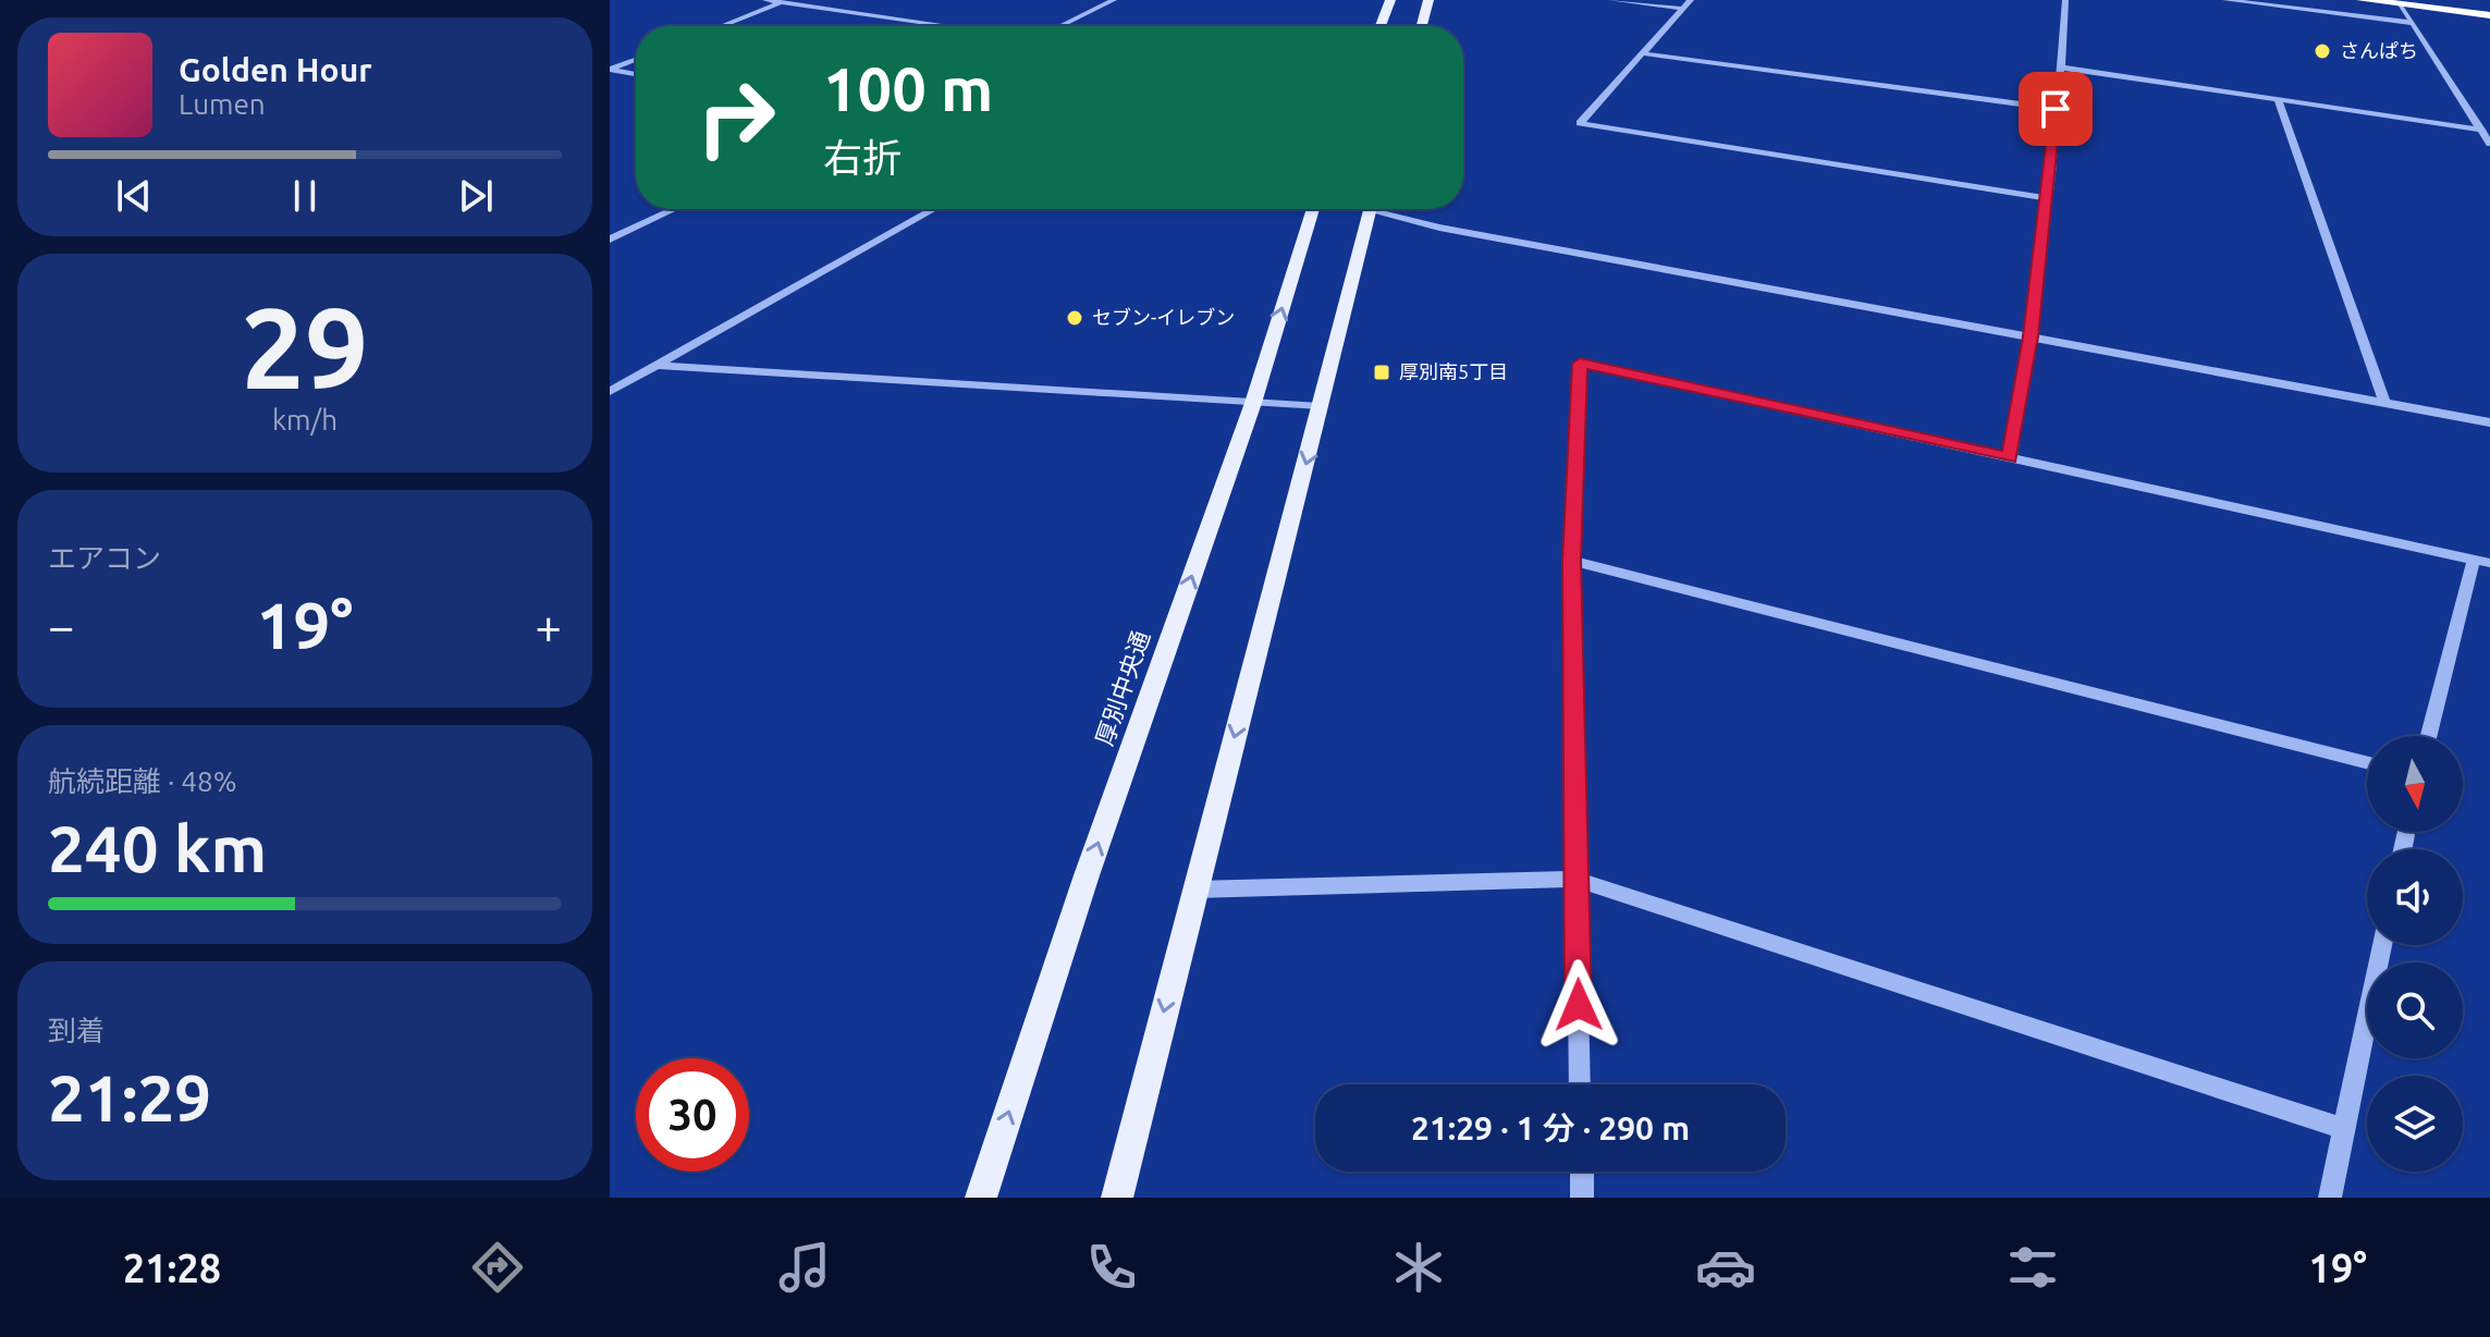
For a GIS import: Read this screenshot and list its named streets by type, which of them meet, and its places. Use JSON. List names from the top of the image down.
{
  "streets": {
    "main road": ["厚別中央通"]
  },
  "places": {
    "other": ["さんぱち", "セブン-イレブン"],
    "transit": ["厚別南5丁目"]
  },
  "north": "bottom",
  "page": {
    "turn": ["100 m", "右折"],
    "song": ["Golden Hour", "Lumen"],
    "tile": [
      ["29", "km/h"],
      "エアコン",
      ["航続距離 · 48%", "240 km"],
      ["到着", "21:29"]
    ],
    "heat": ["−", "19°", "+"],
    "limit": "30",
    "trip": "21:29 · 1 分 · 290 m",
    "tabs": ["21:28", "19°"]
  }
}
